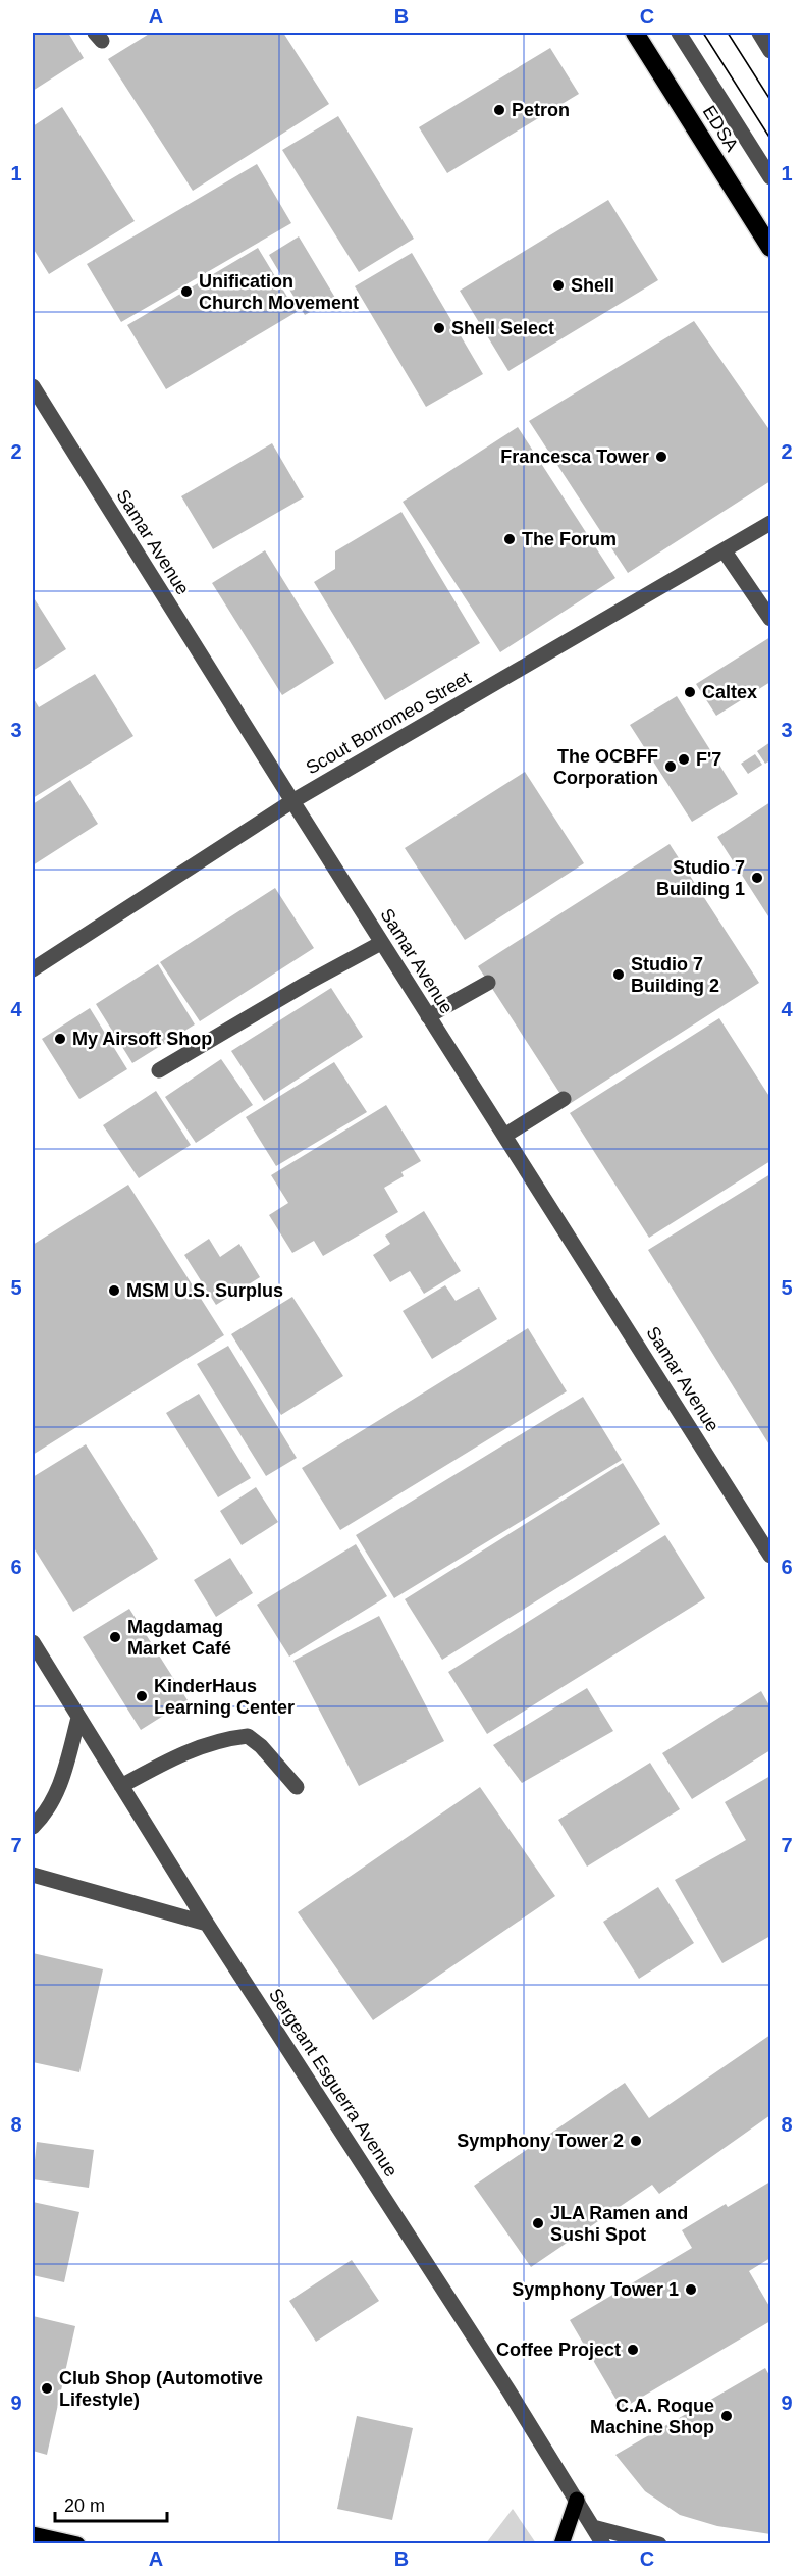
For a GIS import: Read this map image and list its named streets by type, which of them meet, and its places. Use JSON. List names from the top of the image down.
{
  "streets": {
    "highway": ["EDSA"],
    "street": ["Samar Avenue", "Scout Borromeo Street", "Sergeant Esguerra Avenue"]
  },
  "crossings": [
    ["Samar Avenue", "Scout Borromeo Street"]
  ],
  "places": [
    "Petron",
    "Shell",
    "Unification Church Movement",
    "Shell Select",
    "Francesca Tower",
    "The Forum",
    "Caltex",
    "F'7",
    "The OCBFF Corporation",
    "Studio 7 Building 1",
    "Studio 7 Building 2",
    "My Airsoft Shop",
    "MSM U.S. Surplus",
    "Magdamag Market Café",
    "KinderHaus Learning Center",
    "Symphony Tower 2",
    "JLA Ramen and Sushi Spot",
    "Symphony Tower 1",
    "Coffee Project",
    "Club Shop (Automotive Lifestyle)",
    "C.A. Roque Machine Shop"
  ],
  "scale_bar": "20 m",
  "grid": {
    "columns": ["A", "B", "C"],
    "rows": [
      "1",
      "2",
      "3",
      "4",
      "5",
      "6",
      "7",
      "8",
      "9"
    ]
  }
}
